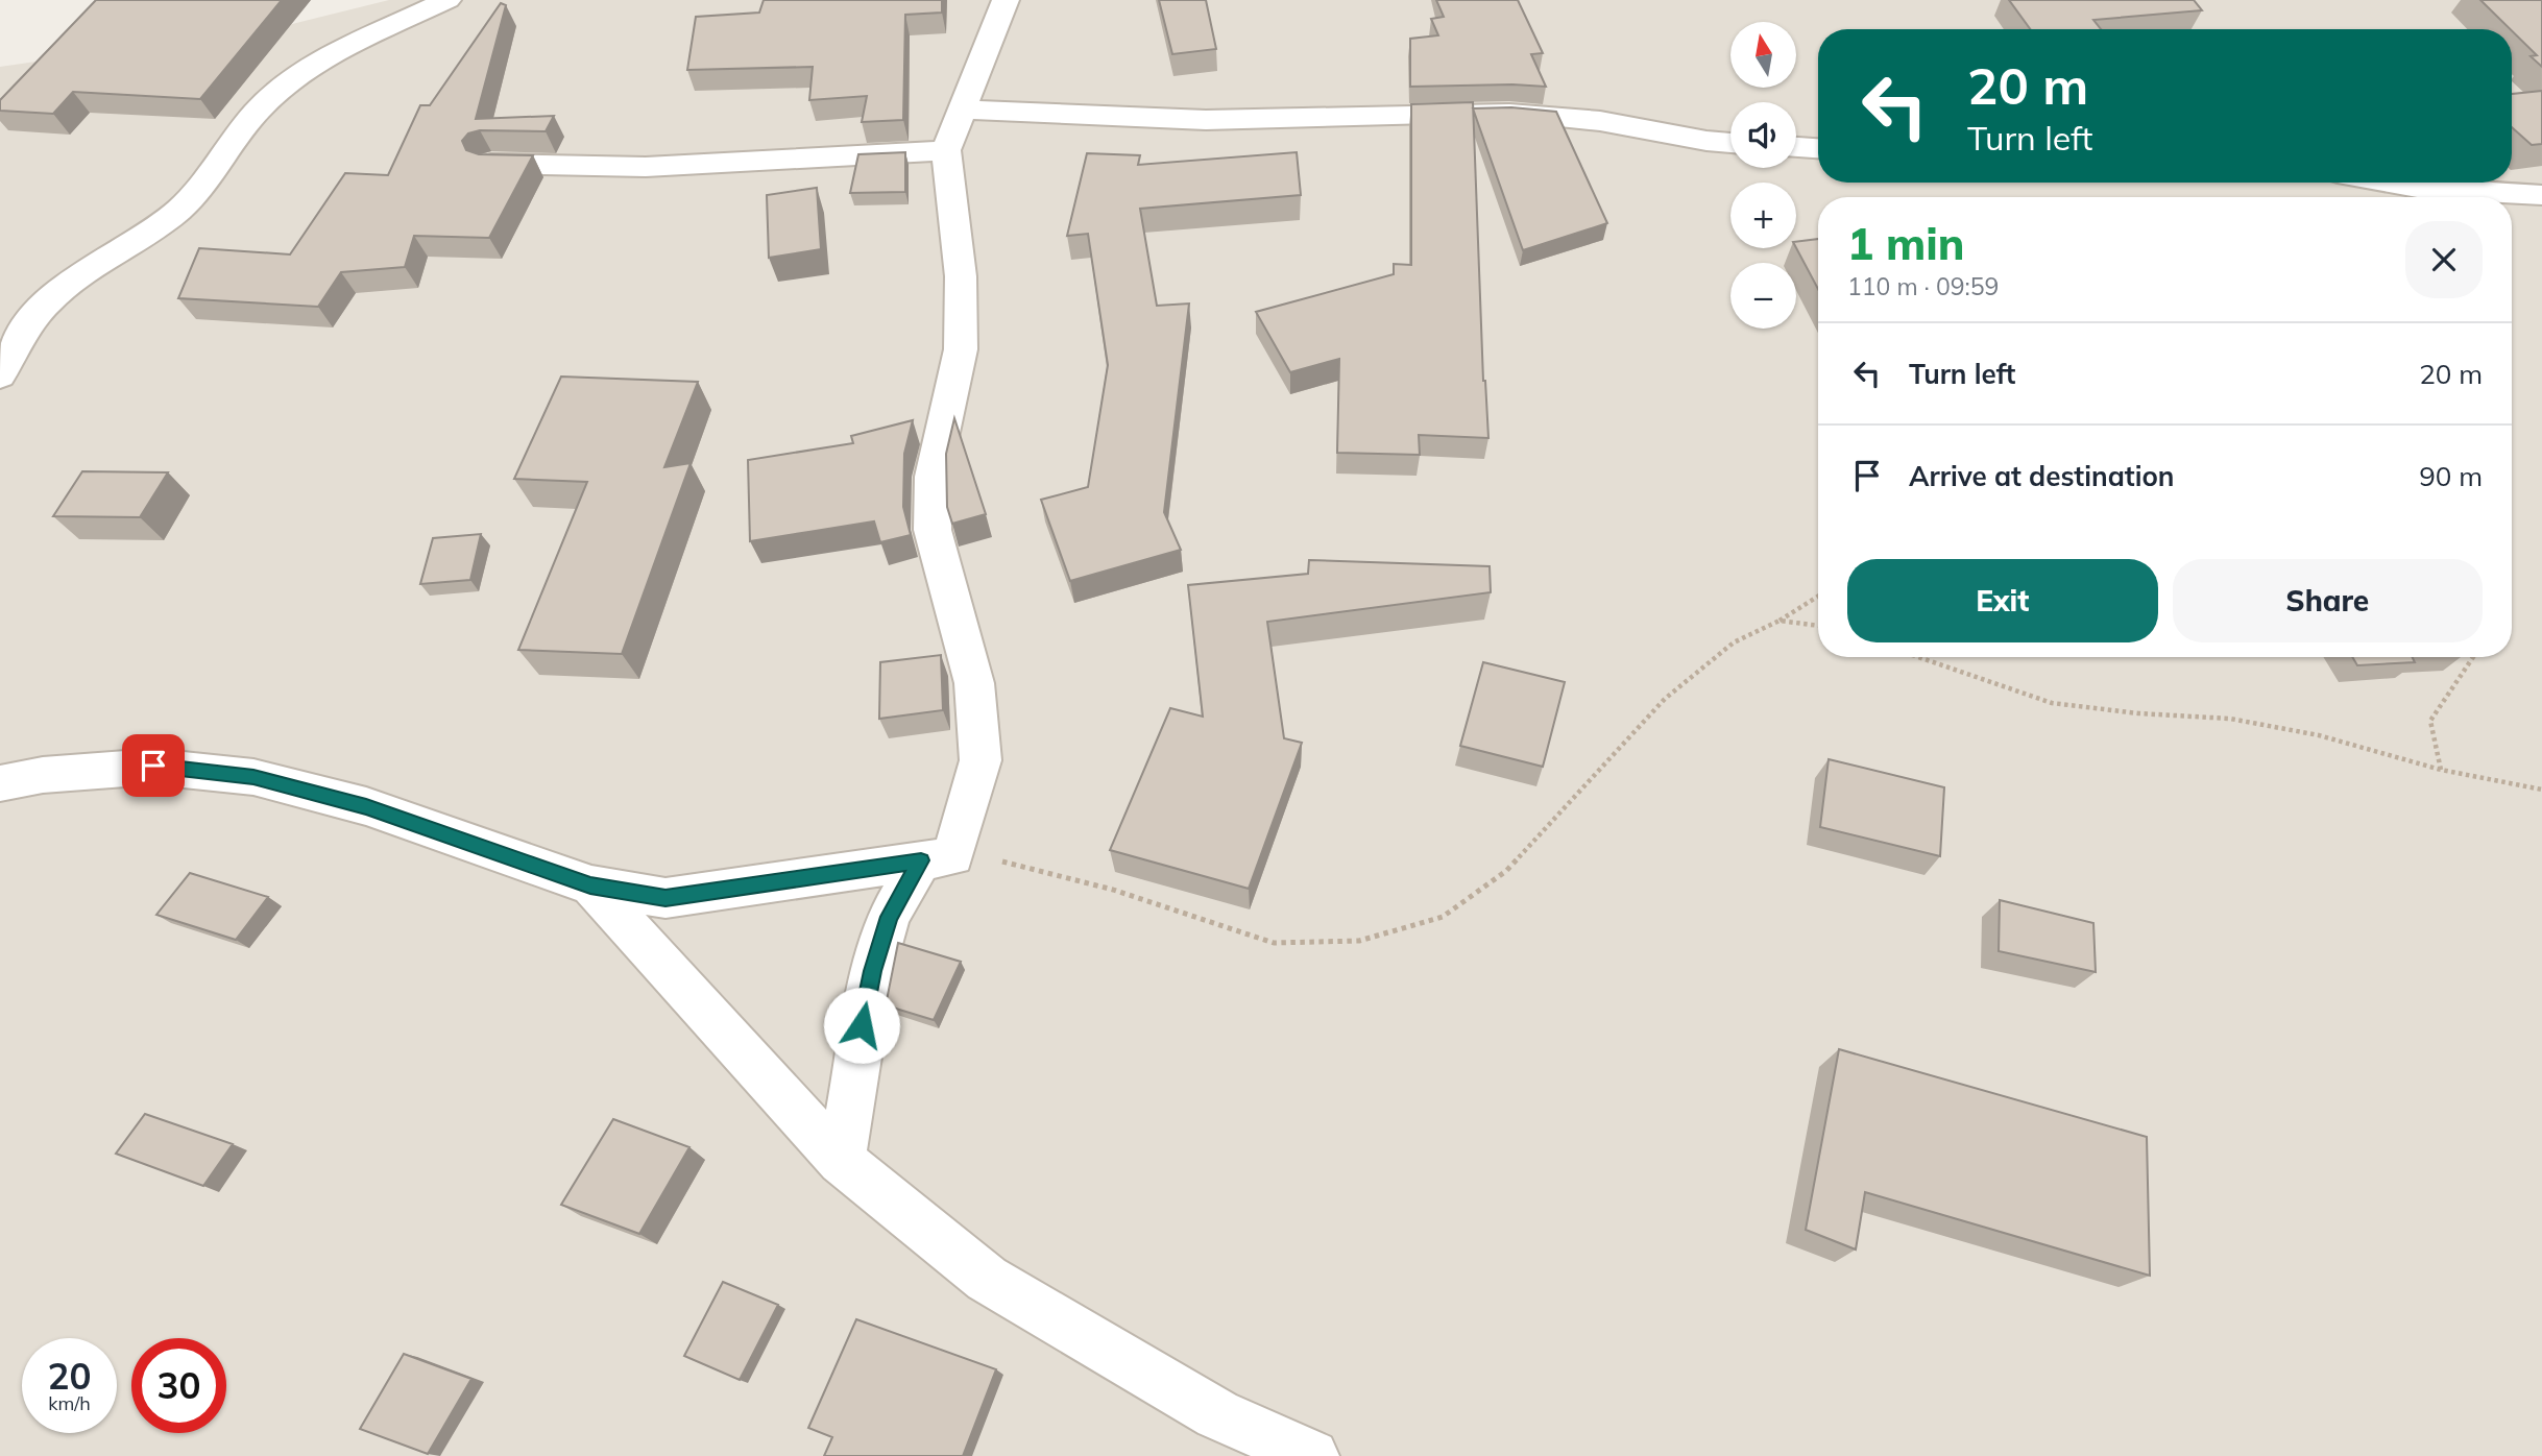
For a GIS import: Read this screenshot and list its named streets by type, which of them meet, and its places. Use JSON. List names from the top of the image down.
{
  "north": "top",
  "page": {
    "map_buttons": ["+", "−"],
    "turn": ["20 m", "Turn left"],
    "heading": ["1 min", "110 m · 09:59"],
    "list": [
      {
        "name": "Turn left",
        "value": "20 m"
      },
      {
        "name": "Arrive at destination",
        "value": "90 m"
      }
    ],
    "buttons": ["Exit", "Share"],
    "speed": "20 km/h",
    "limit": "30"
  }
}
